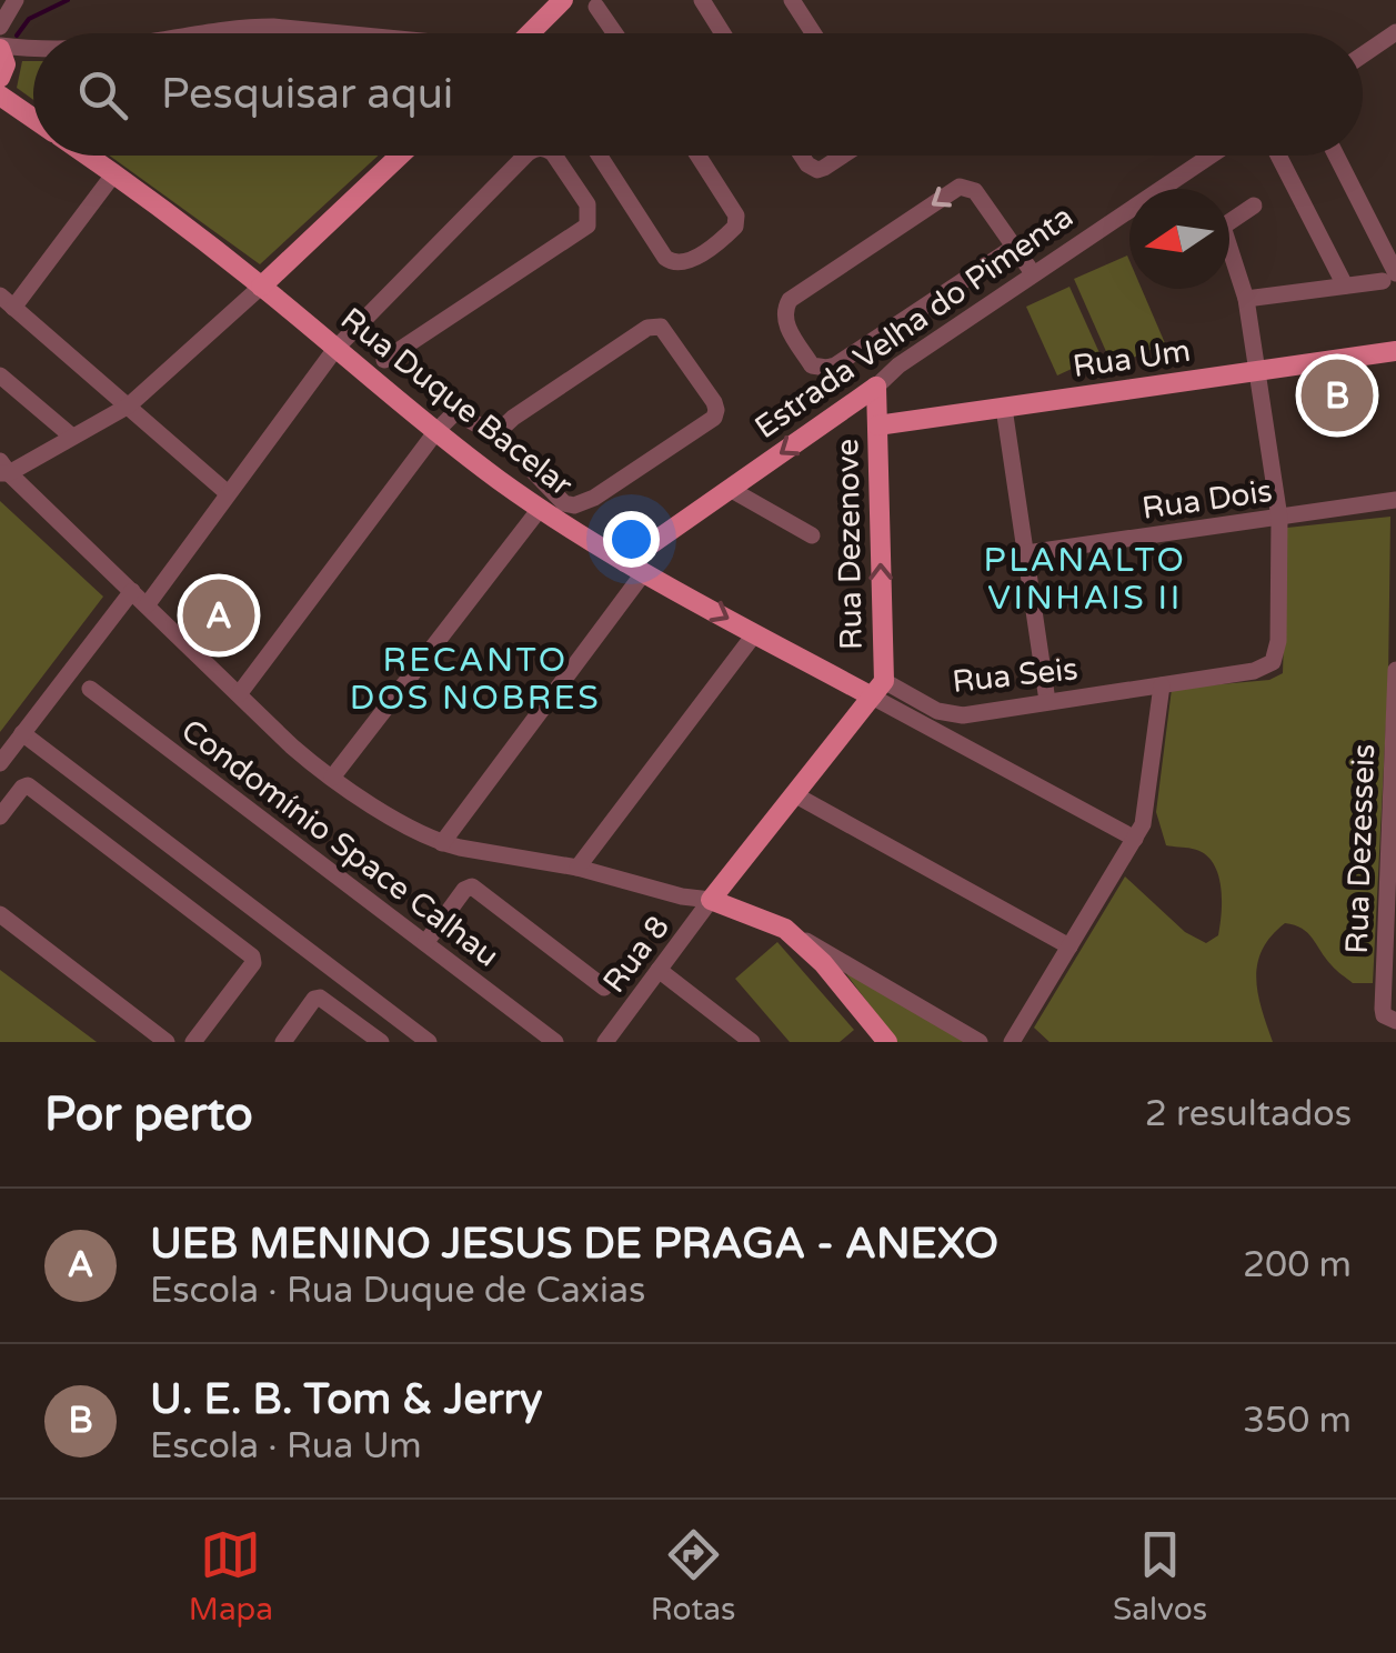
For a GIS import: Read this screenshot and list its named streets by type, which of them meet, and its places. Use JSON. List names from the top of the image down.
{
  "streets": {
    "main road": [
      "Estrada Velha do Pimenta",
      "Rua Um",
      "Rua Duque Bacelar",
      "Rua Dezenove"
    ],
    "street": [
      "Rua Dois",
      "Rua Seis",
      "Condomínio Space Calhau",
      "Rua Dezesseis",
      "Rua 8"
    ]
  },
  "crossings": [
    ["Estrada Velha do Pimenta", "Rua Duque Bacelar"],
    ["Estrada Velha do Pimenta", "Rua Dezenove"],
    ["Rua Um", "Rua Dezenove"],
    ["Rua Duque Bacelar", "Rua Dezenove"],
    ["Rua Duque Bacelar", "Rua Seis"],
    ["Rua Dois", "Rua Seis"],
    ["Rua Dezenove", "Rua Seis"]
  ],
  "one_way": ["Rua Dezenove"],
  "districts": ["PLANALTO VINHAIS II", "RECANTO DOS NOBRES"],
  "north": "left",
  "page": {
    "search": "Pesquisar aqui",
    "pins": ["B", "A"],
    "heading": ["Por perto", "2 resultados"],
    "list": [
      {
        "mark": "A",
        "name": "UEB MENINO JESUS DE PRAGA - ANEXO",
        "note": "Escola · Rua Duque de Caxias",
        "value": "200 m"
      },
      {
        "mark": "B",
        "name": "U. E. B. Tom & Jerry",
        "note": "Escola · Rua Um",
        "value": "350 m"
      }
    ],
    "nav": ["Mapa", "Rotas", "Salvos"]
  }
}
